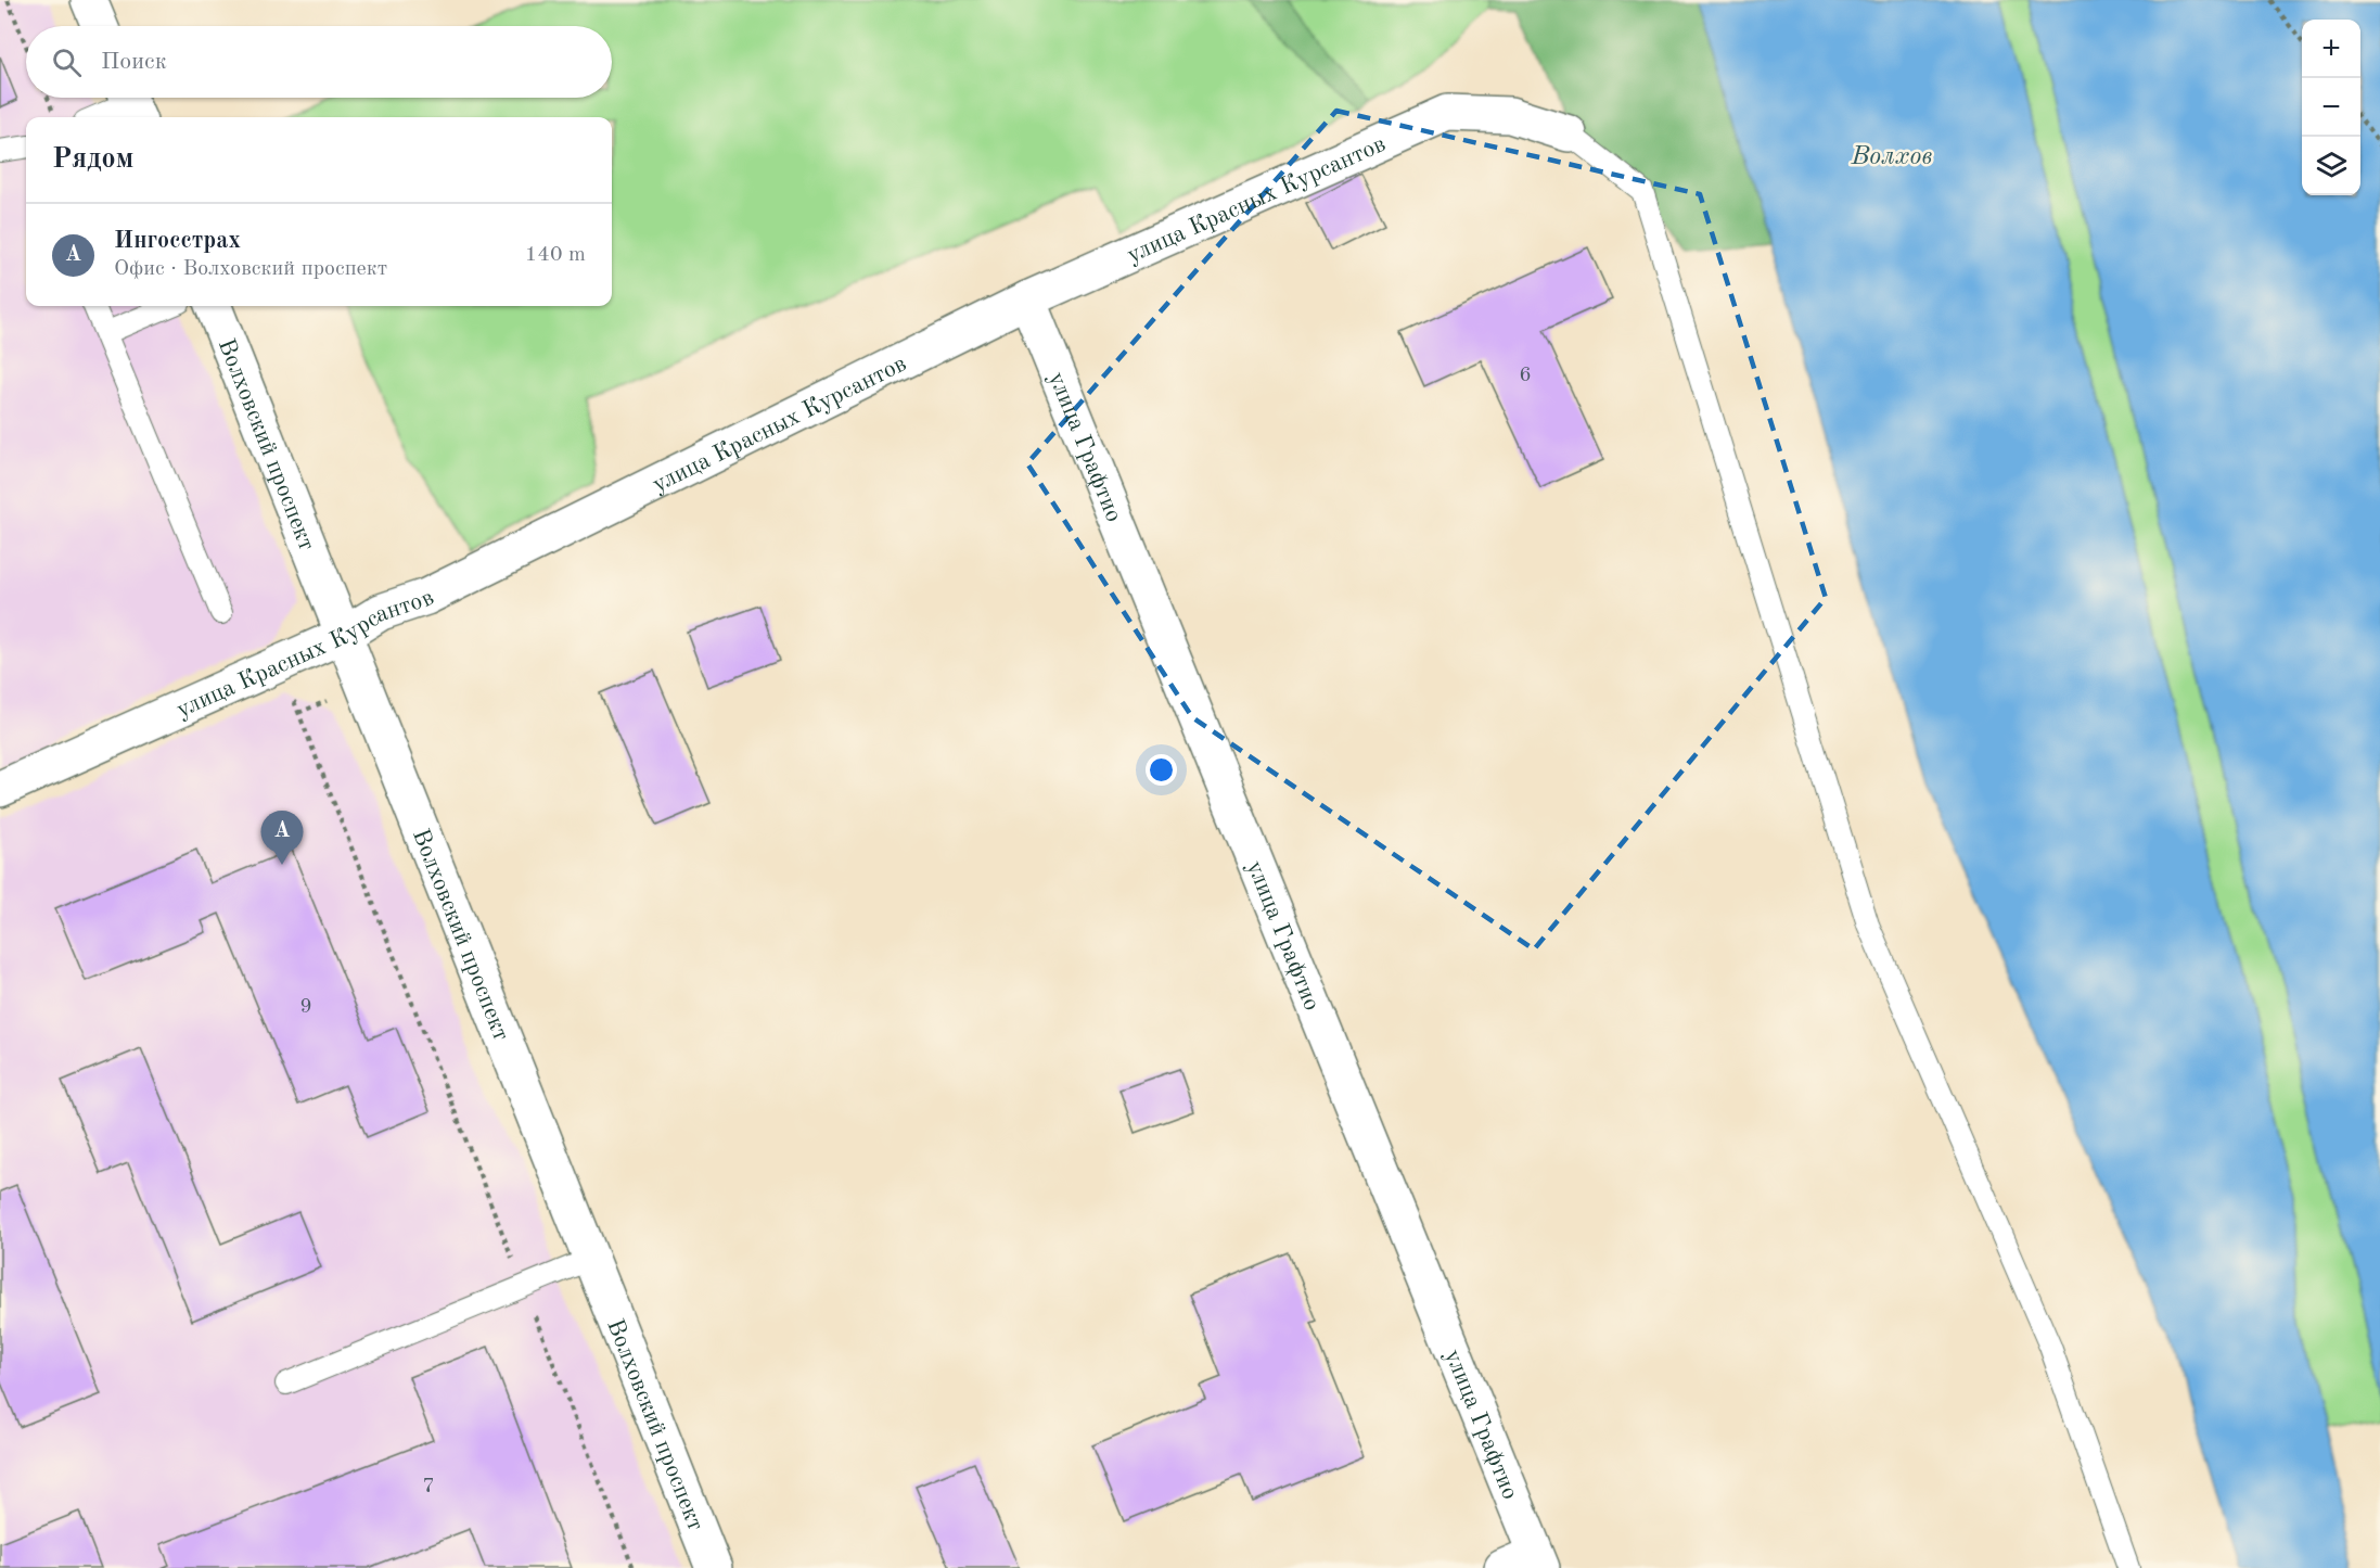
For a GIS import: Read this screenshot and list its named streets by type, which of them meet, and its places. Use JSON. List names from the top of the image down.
{
  "streets": {
    "street": ["улица Красных Курсантов", "Волховский проспект", "улица Графтио"]
  },
  "crossings": [
    ["улица Красных Курсантов", "Волховский проспект"],
    ["улица Красных Курсантов", "улица Графтио"]
  ],
  "water": ["Волхов"],
  "house_numbers": ["6", "9", "7"],
  "page": {
    "map_buttons": ["+", "−"],
    "search": "Поиск",
    "heading": "Рядом",
    "list": [
      {
        "mark": "A",
        "name": "Ингосстрах",
        "note": "Офис · Волховский проспект",
        "value": "140 m"
      }
    ],
    "pins": "A"
  }
}
